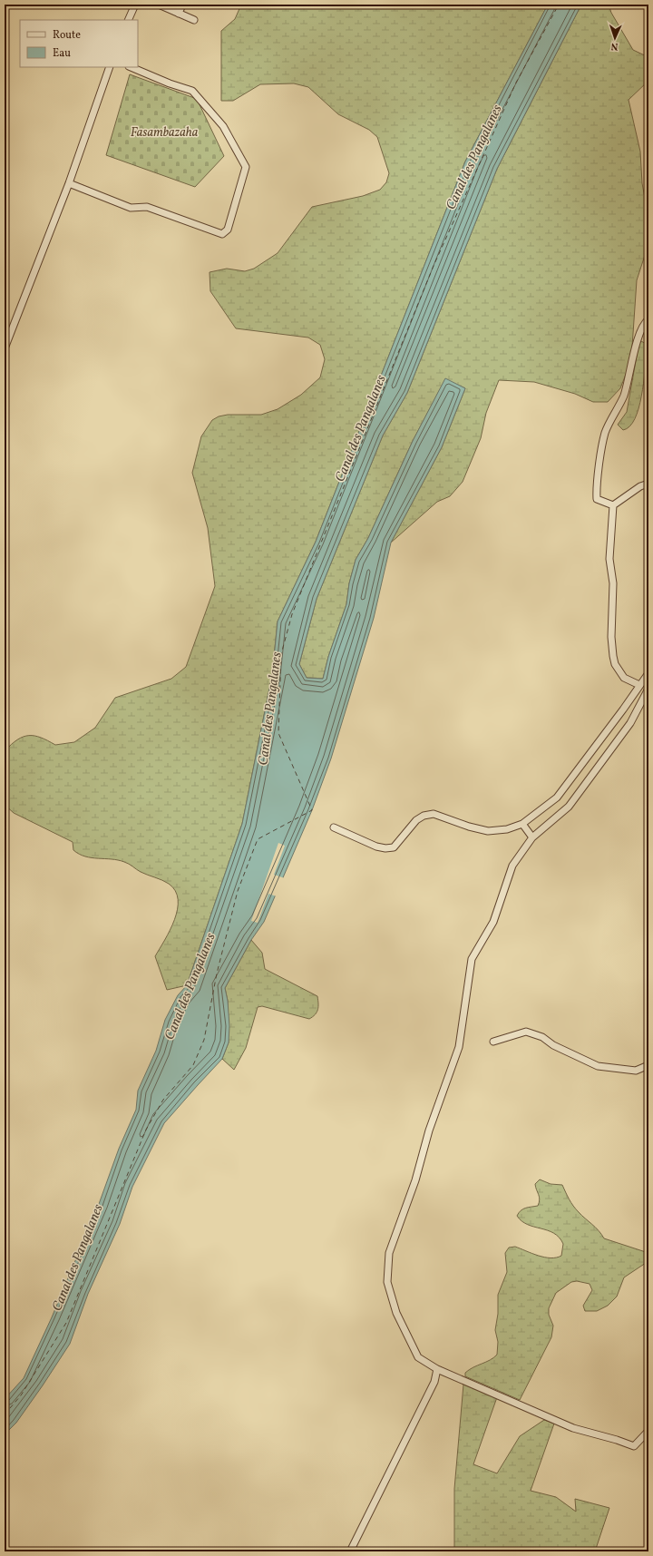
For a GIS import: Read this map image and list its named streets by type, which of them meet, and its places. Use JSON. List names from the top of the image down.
{
  "water": ["Canal des Pangalanes"],
  "parks": ["Fasambazaha"],
  "legend": ["Route", "Eau"],
  "north": "bottom"
}
